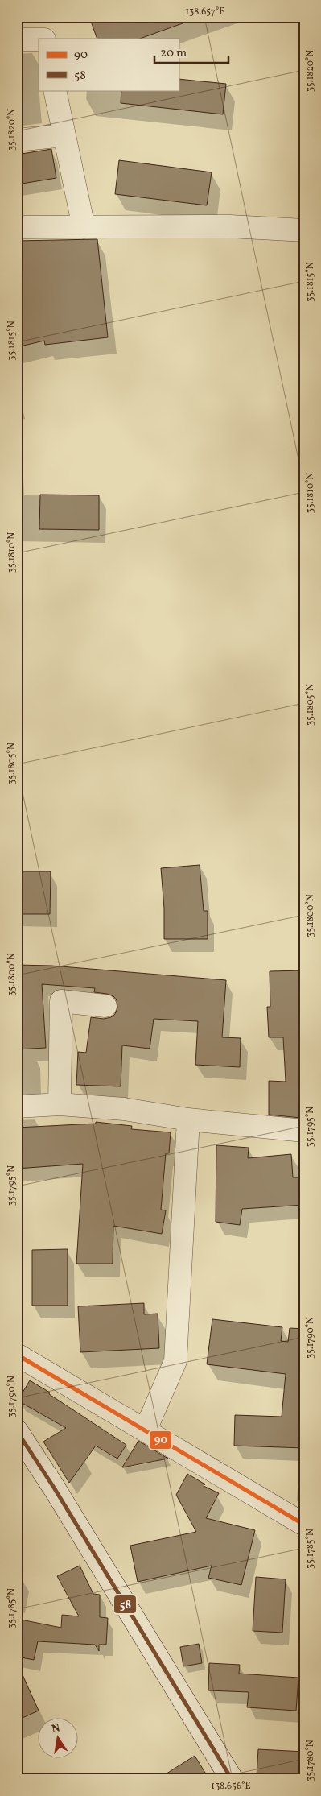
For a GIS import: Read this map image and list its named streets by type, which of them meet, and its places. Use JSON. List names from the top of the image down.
{
  "lines": ["transit line 90", "transit line 58"],
  "legend": ["90", "58"],
  "scale_bar": "20 m",
  "north": "top",
  "coordinates": [
    "138.657°E",
    "35.1820°N",
    "35.1815°N",
    "35.1810°N",
    "35.1805°N",
    "35.1800°N",
    "35.1795°N",
    "35.1790°N",
    "35.1785°N",
    "35.1780°N",
    "138.656°E"
  ]
}
